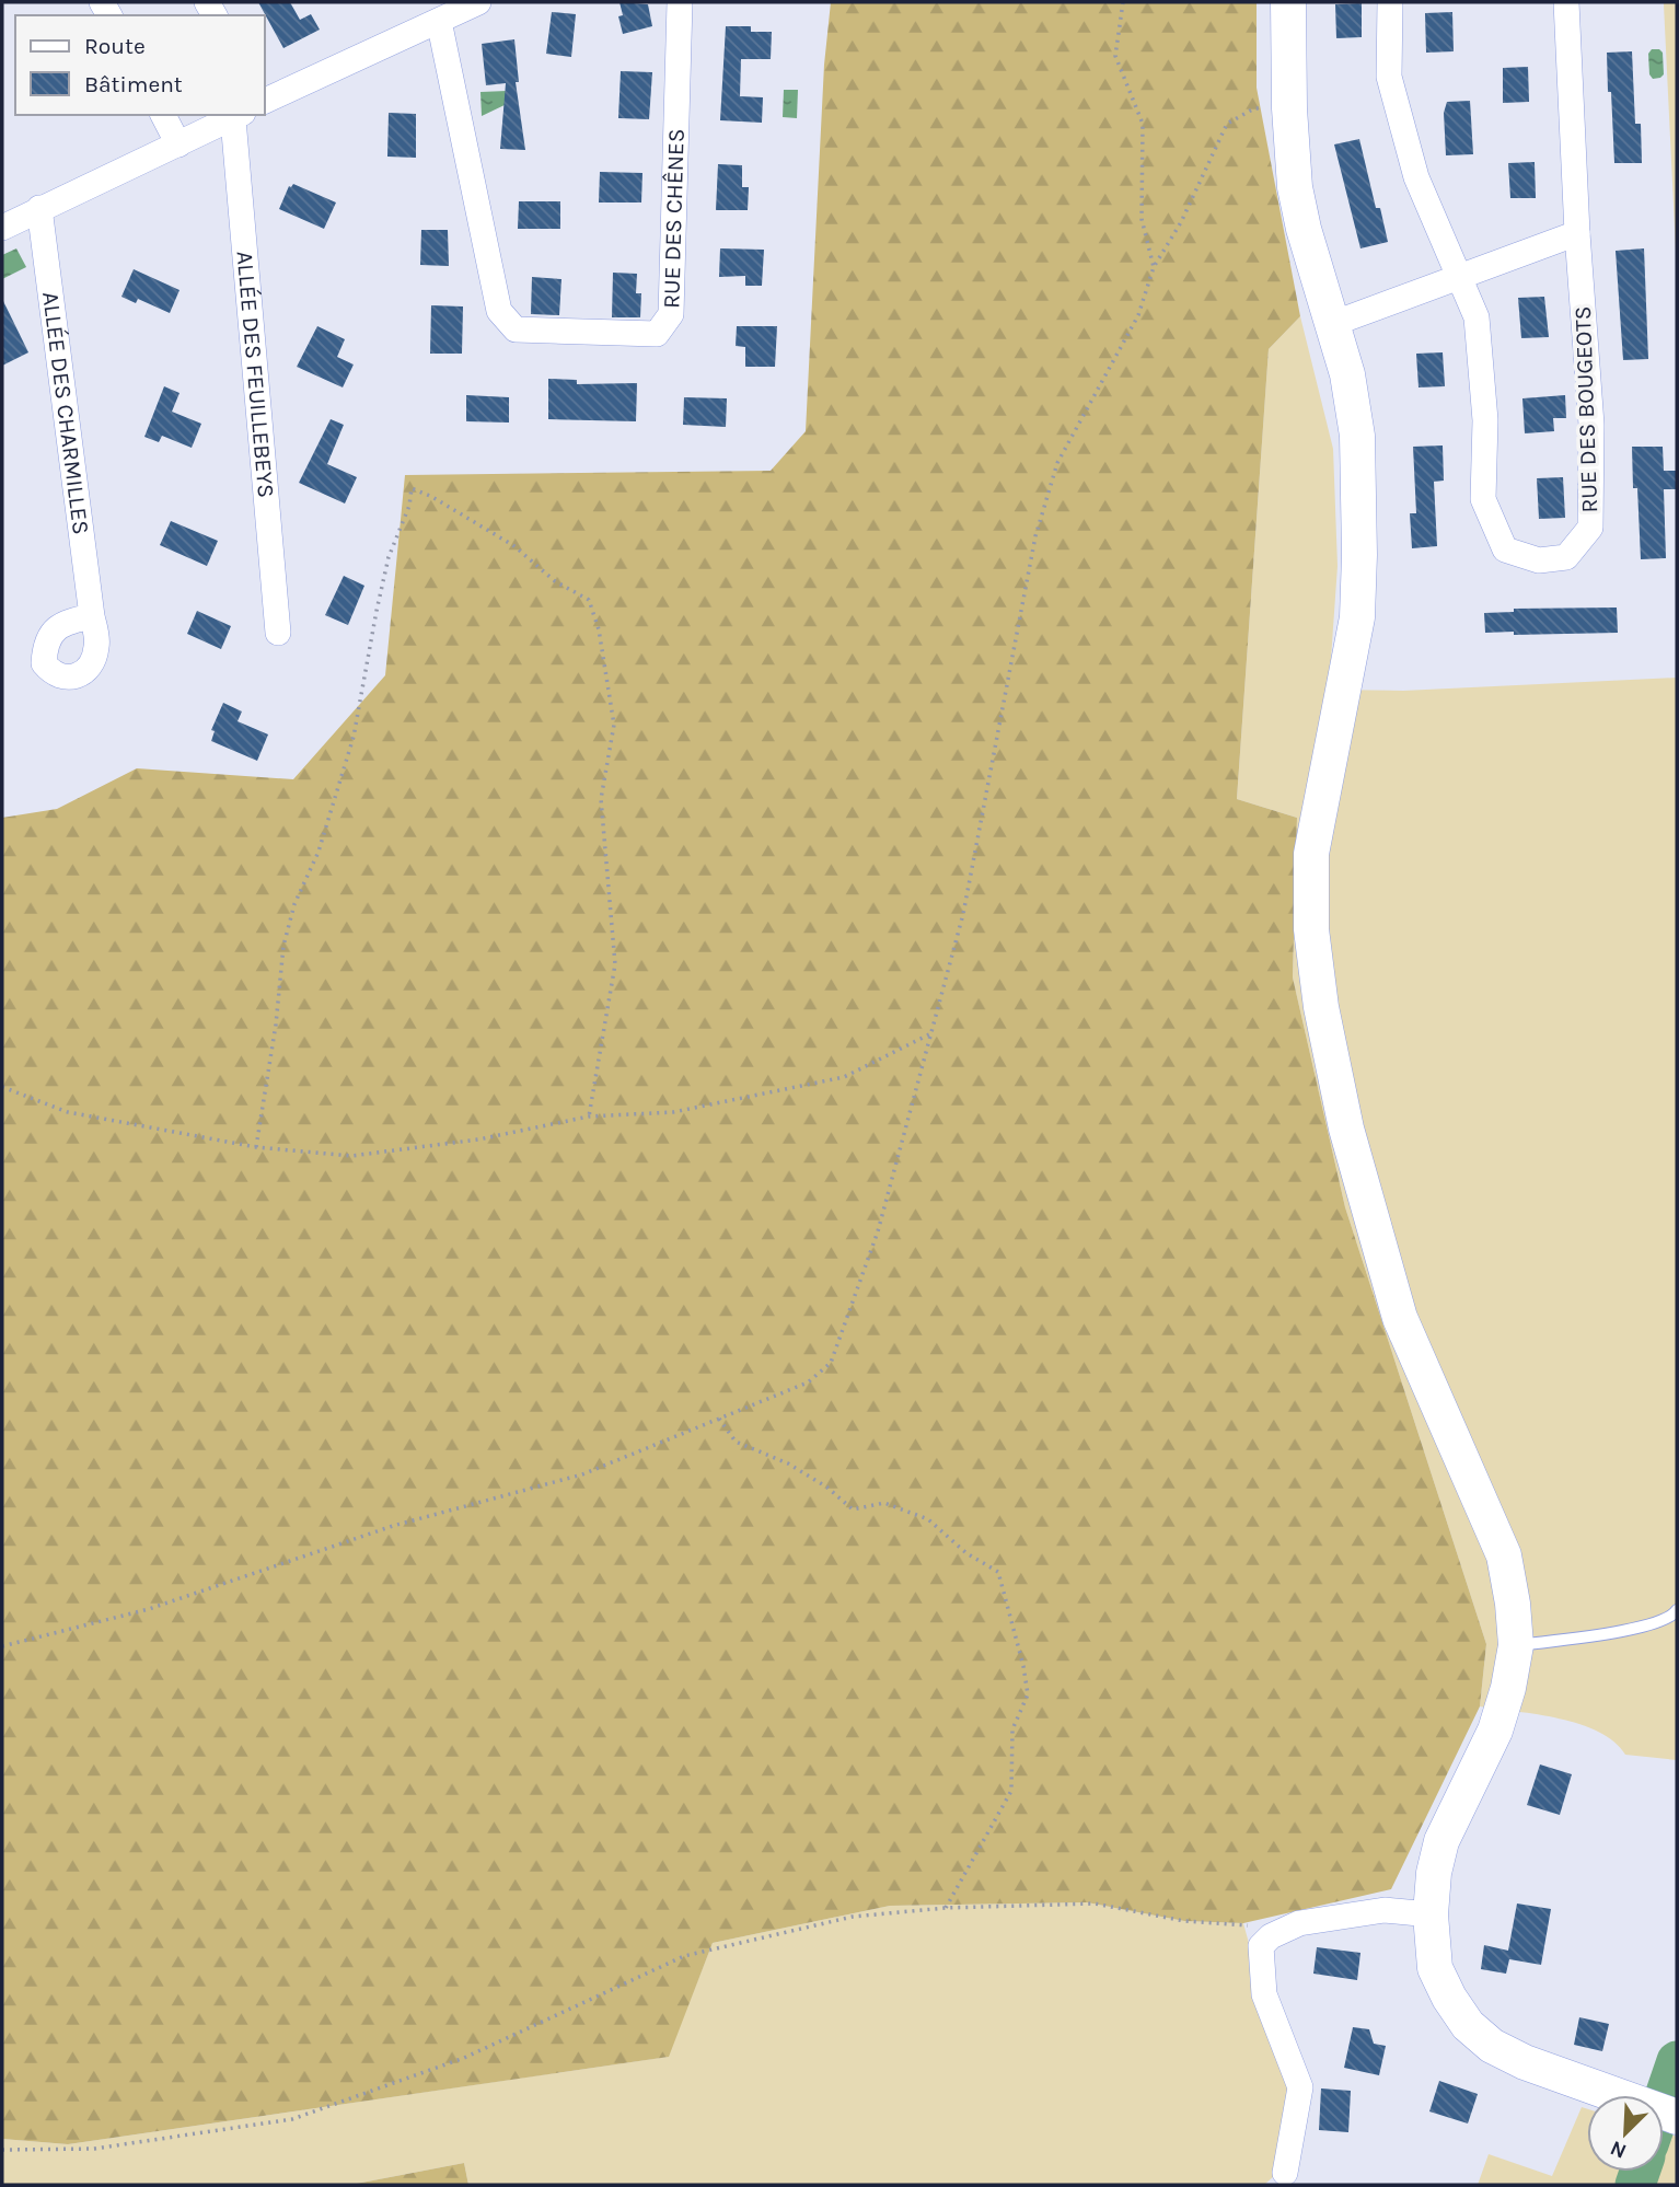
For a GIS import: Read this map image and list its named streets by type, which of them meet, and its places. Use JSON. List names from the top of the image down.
{
  "streets": {
    "street": [
      "RUE DES CHÊNES",
      "ALLÉE DES FEUILLEBEYS",
      "RUE DES BOUGEOTS",
      "ALLÉE DES CHARMILLES"
    ]
  },
  "legend": ["Route", "Bâtiment"],
  "north": "bottom left"
}
